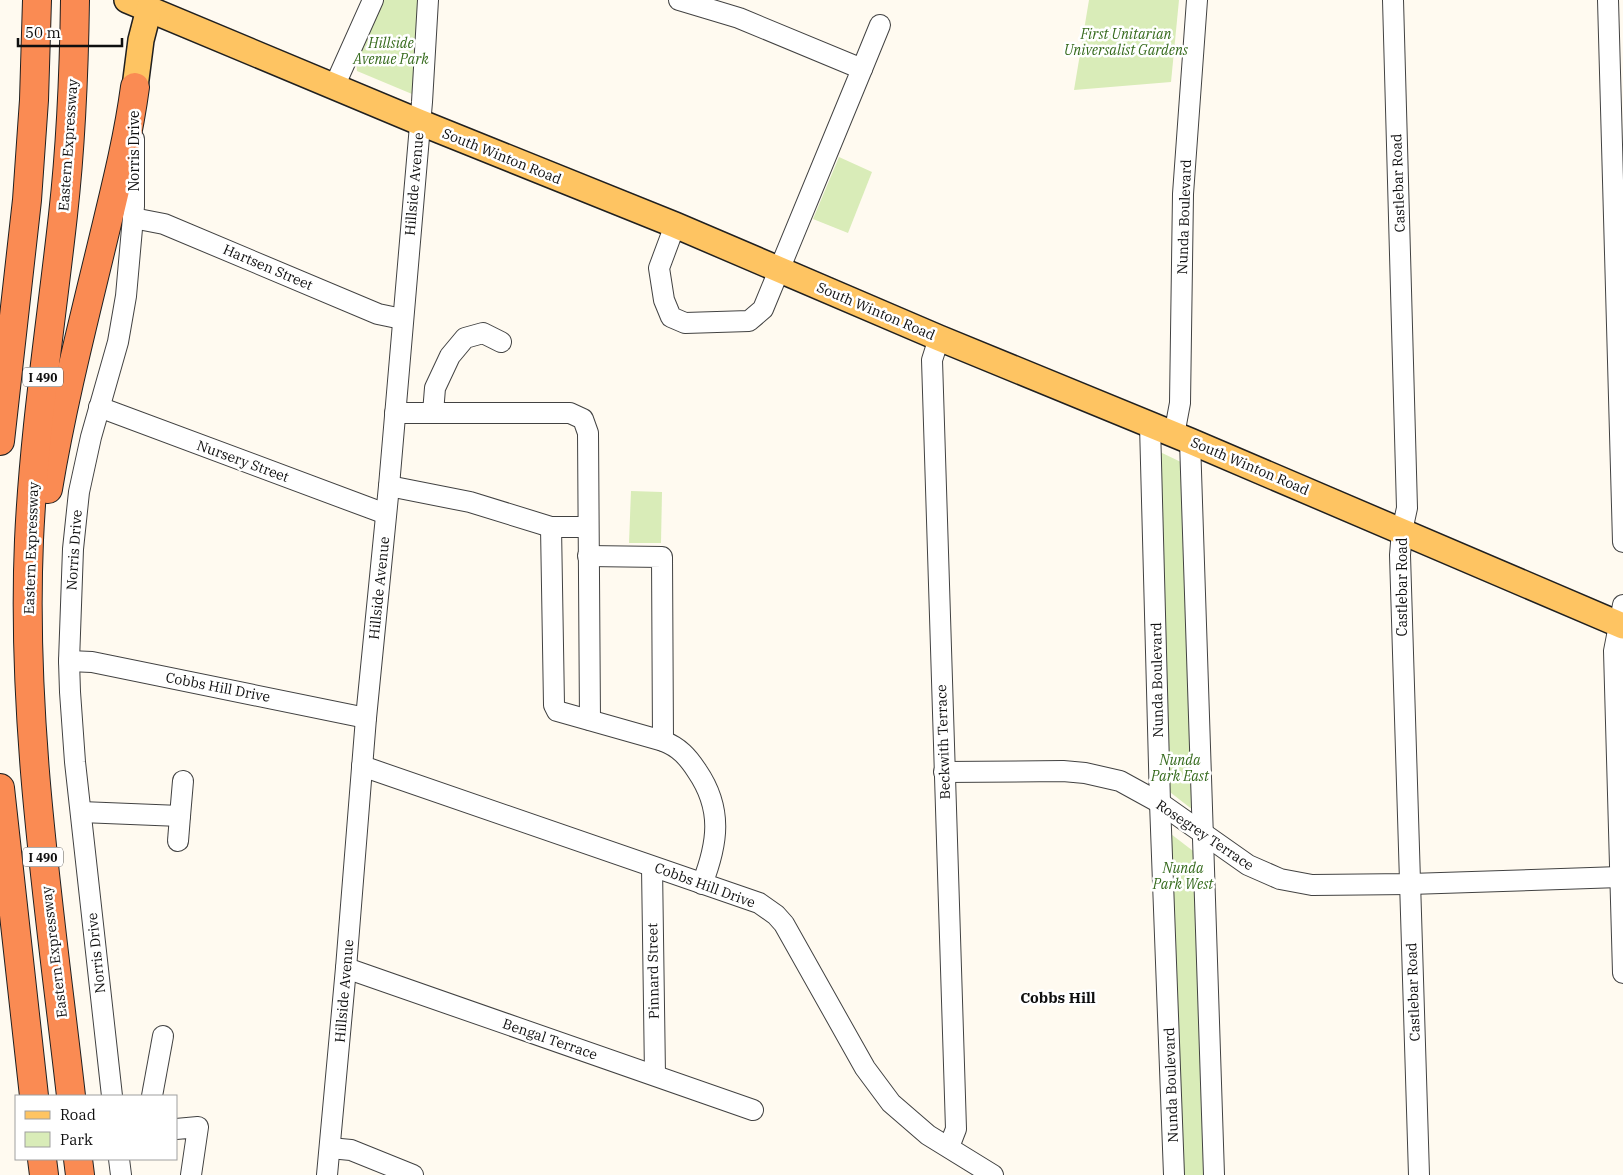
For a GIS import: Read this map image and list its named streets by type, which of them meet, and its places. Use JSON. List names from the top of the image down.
{
  "streets": {
    "highway": ["Eastern Expressway", "I 490"],
    "main road": ["Norris Drive", "South Winton Road"],
    "street": [
      "Castlebar Road",
      "Hillside Avenue",
      "Nunda Boulevard",
      "Hartsen Street",
      "Nursery Street",
      "Cobbs Hill Drive",
      "Beckwith Terrace",
      "Rosegrey Terrace",
      "Pinnard Street",
      "Bengal Terrace"
    ]
  },
  "crossings": [
    ["Norris Drive", "South Winton Road"],
    ["Norris Drive", "Hartsen Street"],
    ["Norris Drive", "Nursery Street"],
    ["Norris Drive", "Cobbs Hill Drive"],
    ["South Winton Road", "Castlebar Road"],
    ["South Winton Road", "Hillside Avenue"],
    ["South Winton Road", "Nunda Boulevard"],
    ["South Winton Road", "Beckwith Terrace"],
    ["Castlebar Road", "Rosegrey Terrace"],
    ["Hillside Avenue", "Hartsen Street"],
    ["Hillside Avenue", "Nursery Street"],
    ["Hillside Avenue", "Cobbs Hill Drive"],
    ["Hillside Avenue", "Bengal Terrace"],
    ["Nunda Boulevard", "Rosegrey Terrace"],
    ["Cobbs Hill Drive", "Beckwith Terrace"],
    ["Cobbs Hill Drive", "Pinnard Street"],
    ["Beckwith Terrace", "Rosegrey Terrace"],
    ["Pinnard Street", "Bengal Terrace"]
  ],
  "districts": ["Cobbs Hill"],
  "parks": [
    "First Unitarian Universalist Gardens",
    "Hillside Avenue Park",
    "Nunda Park East",
    "Nunda Park West"
  ],
  "legend": ["Road", "Park"],
  "scale_bar": "50 m"
}
